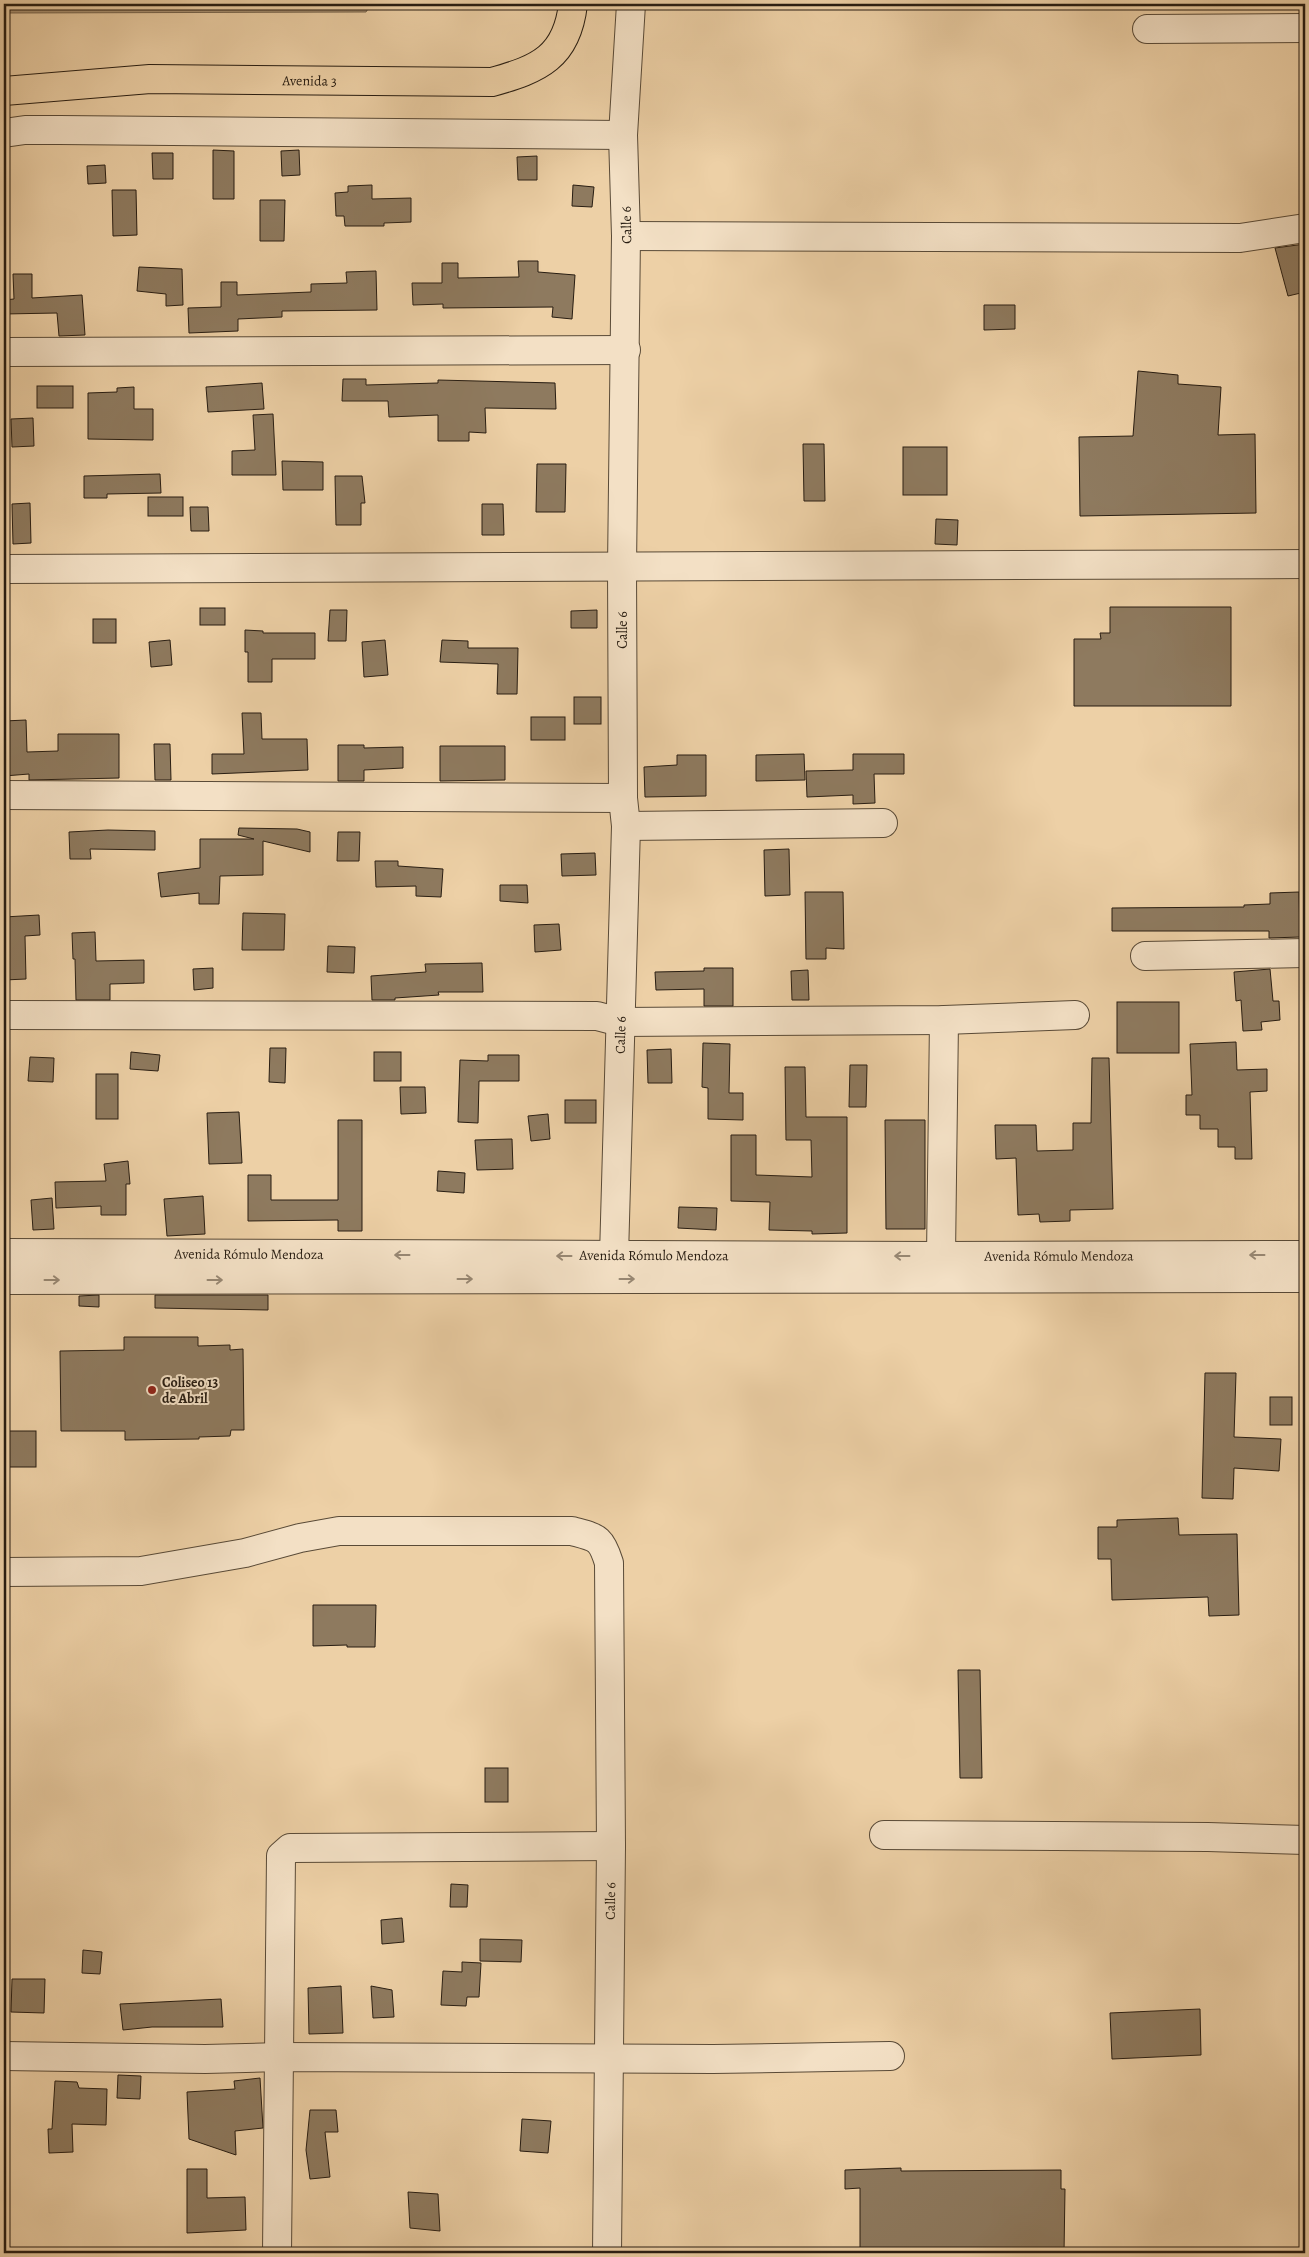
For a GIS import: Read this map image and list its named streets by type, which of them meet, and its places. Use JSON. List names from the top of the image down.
{
  "streets": {
    "main road": ["Avenida 3"],
    "street": ["Calle 6", "Avenida Rómulo Mendoza"]
  },
  "crossings": [
    ["Calle 6", "Avenida Rómulo Mendoza"]
  ],
  "places": ["Coliseo 13 de Abril"]
}
